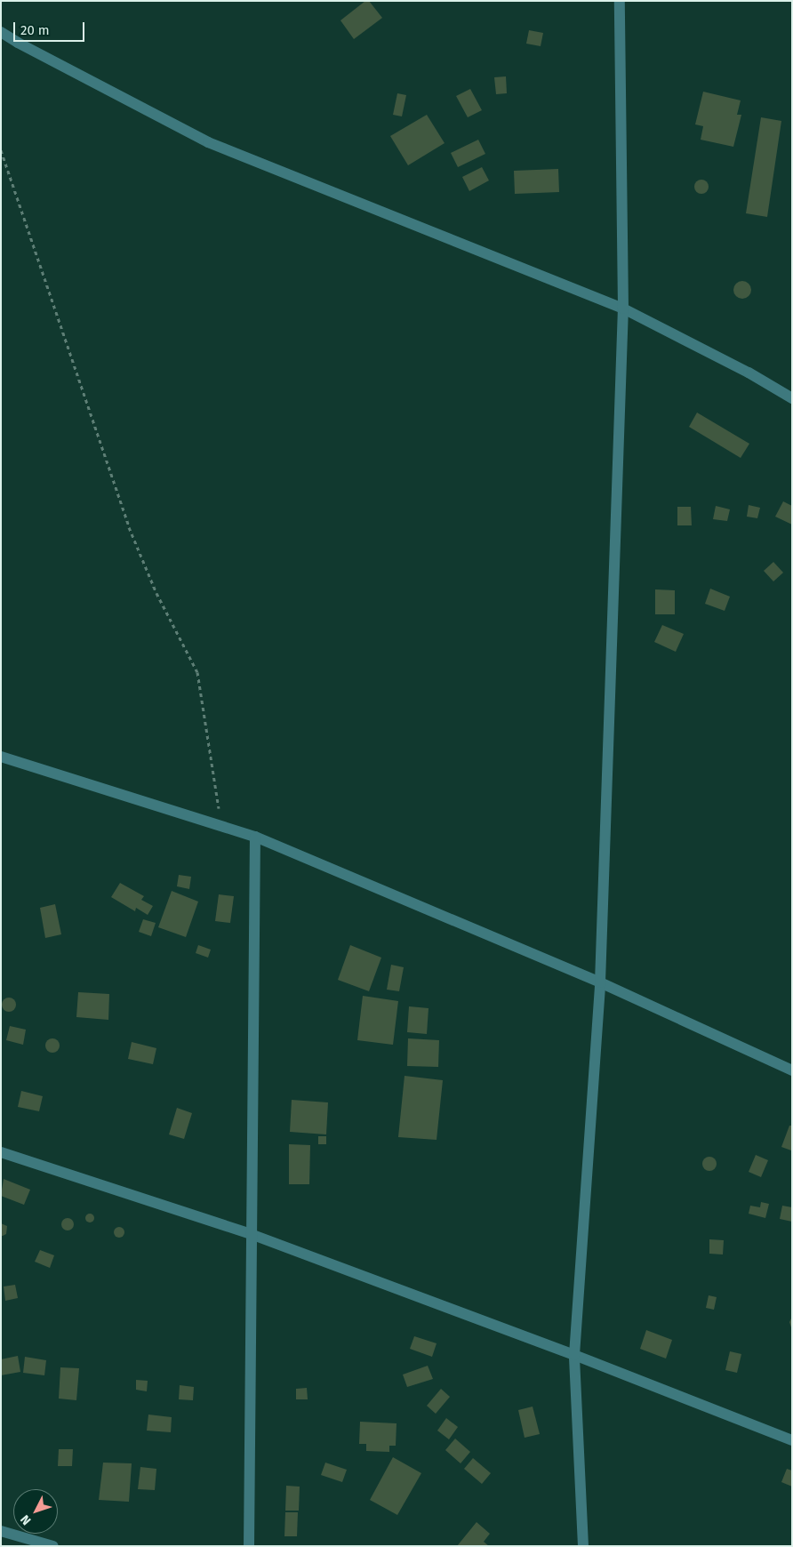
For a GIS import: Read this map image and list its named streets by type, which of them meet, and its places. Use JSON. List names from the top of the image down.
{
  "scale_bar": "20 m",
  "north": "bottom left"
}
